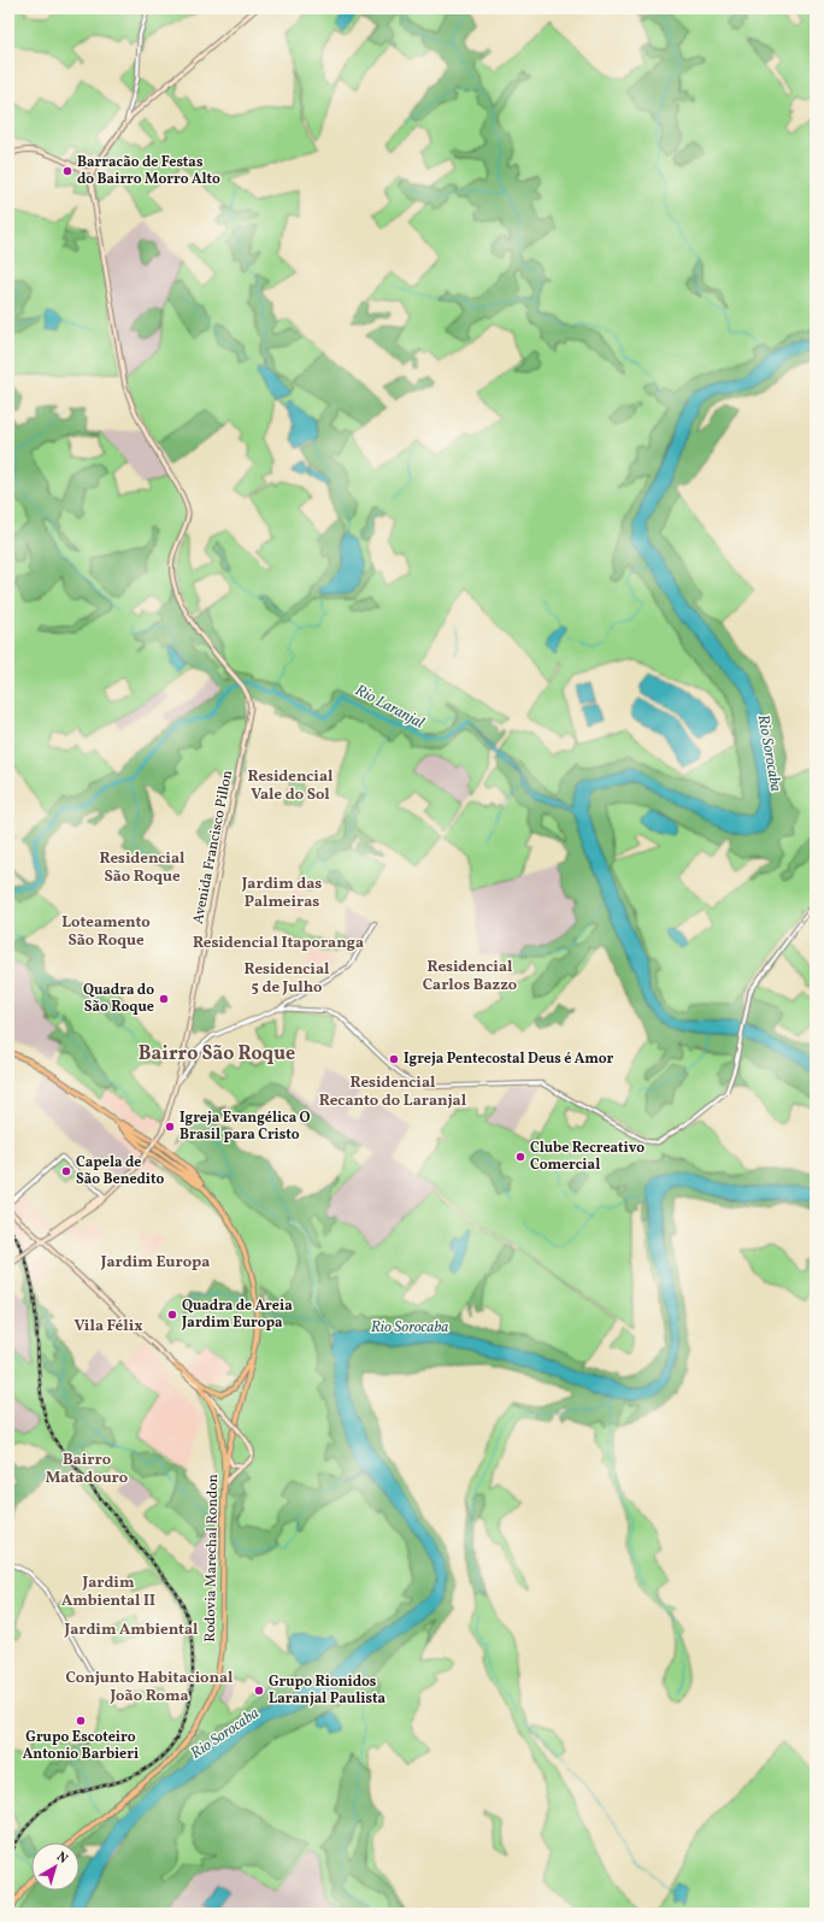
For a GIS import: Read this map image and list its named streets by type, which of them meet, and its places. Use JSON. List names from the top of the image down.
{
  "streets": {
    "main road": ["Avenida Francisco Pillon", "Rodovia Marechal Rondon"]
  },
  "districts": [
    "Residencial Vale do Sol",
    "Residencial São Roque",
    "Jardim das Palmeiras",
    "Loteamento São Roque",
    "Residencial Itaporanga",
    "Residencial Carlos Bazzo",
    "Residencial 5 de Julho",
    "Bairro São Roque",
    "Residencial Recanto do Laranjal",
    "Jardim Europa",
    "Vila Félix",
    "Bairro Matadouro",
    "Jardim Ambiental II",
    "Jardim Ambiental",
    "Conjunto Habitacional João Roma"
  ],
  "water": ["Rio Laranjal", "Rio Sorocaba"],
  "places": [
    "Barracão de Festas do Bairro Morro Alto",
    "Quadra do São Roque",
    "Igreja Pentecostal Deus é Amor",
    "Igreja Evangélica O Brasil para Cristo",
    "Clube Recreativo Comercial",
    "Capela de São Benedito",
    "Quadra de Areia Jardim Europa",
    "Grupo Rionidos Laranjal Paulista",
    "Grupo Escoteiro Antonio Barbieri"
  ],
  "north": "top right"
}
